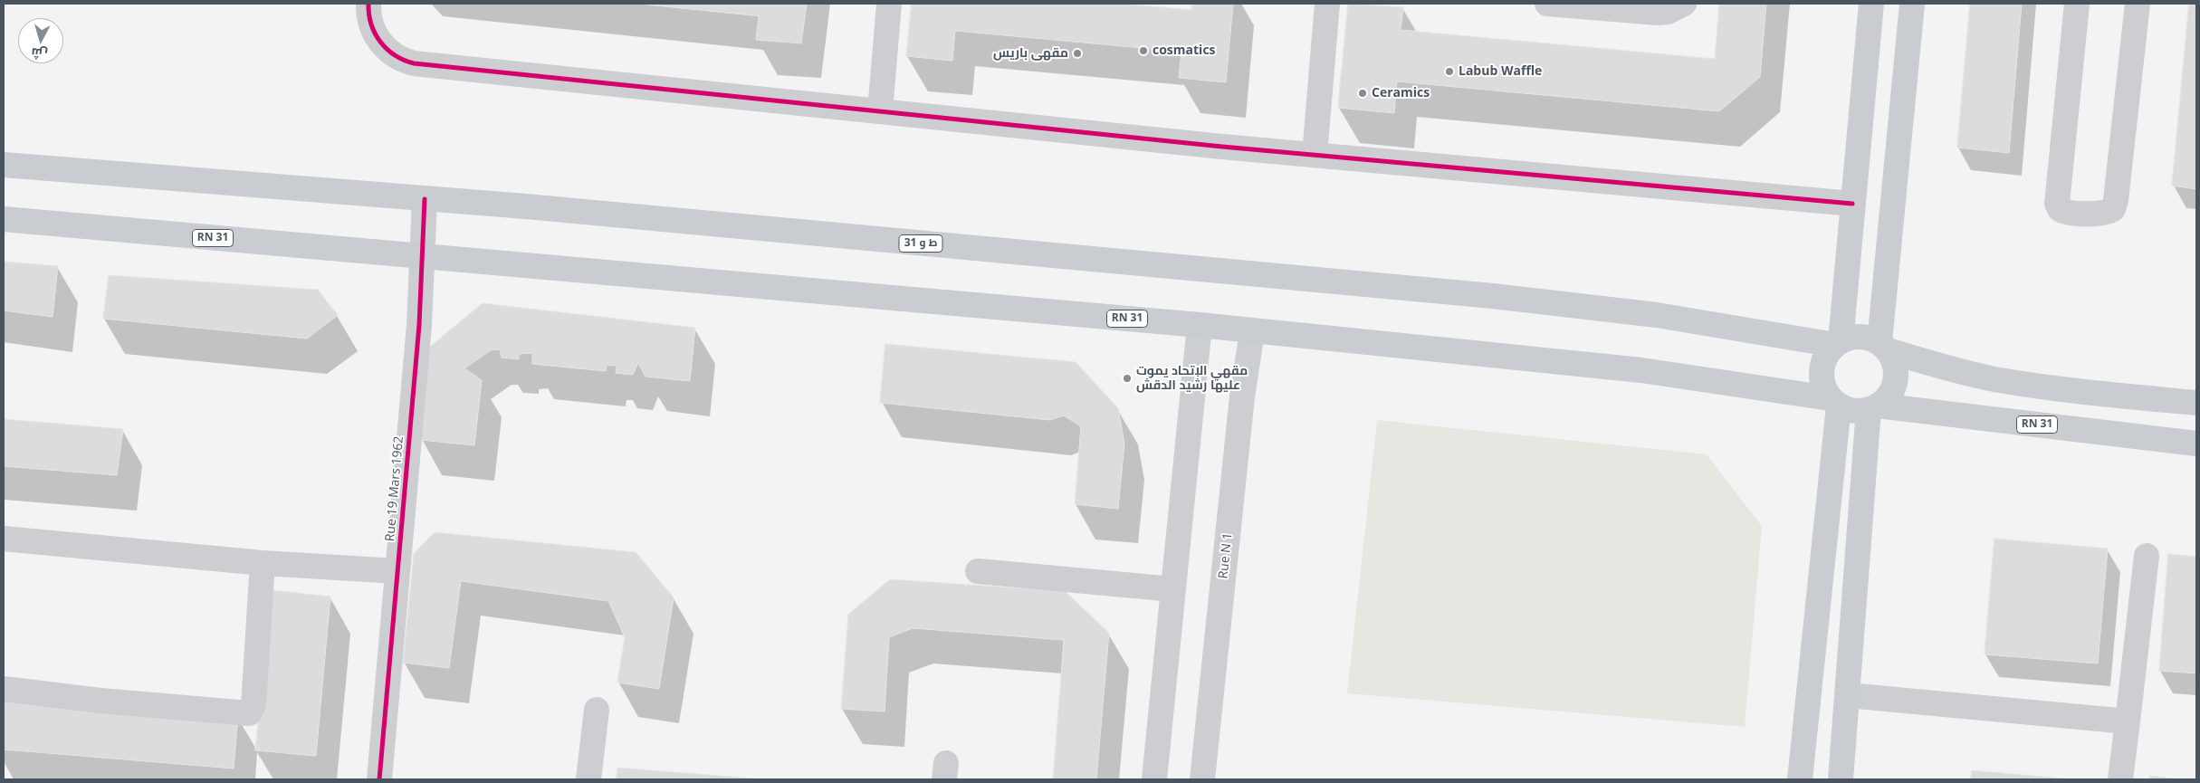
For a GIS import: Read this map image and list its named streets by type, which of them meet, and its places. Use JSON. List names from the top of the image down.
{
  "streets": {
    "main road": ["RN 31", "ط و 31"],
    "street": ["Rue 19 Mars 1962", "Rue N 1"]
  },
  "crossings": [
    ["RN 31", "ط و 31"],
    ["RN 31", "Rue 19 Mars 1962"],
    ["RN 31", "Rue N 1"],
    ["ط و 31", "Rue 19 Mars 1962"]
  ],
  "places": [
    "cosmatics",
    "مقهى باريس",
    "Labub Waffle",
    "Ceramics",
    "مقهي الإتحاد يموت عليها رشيد الدقش"
  ],
  "north": "bottom"
}
